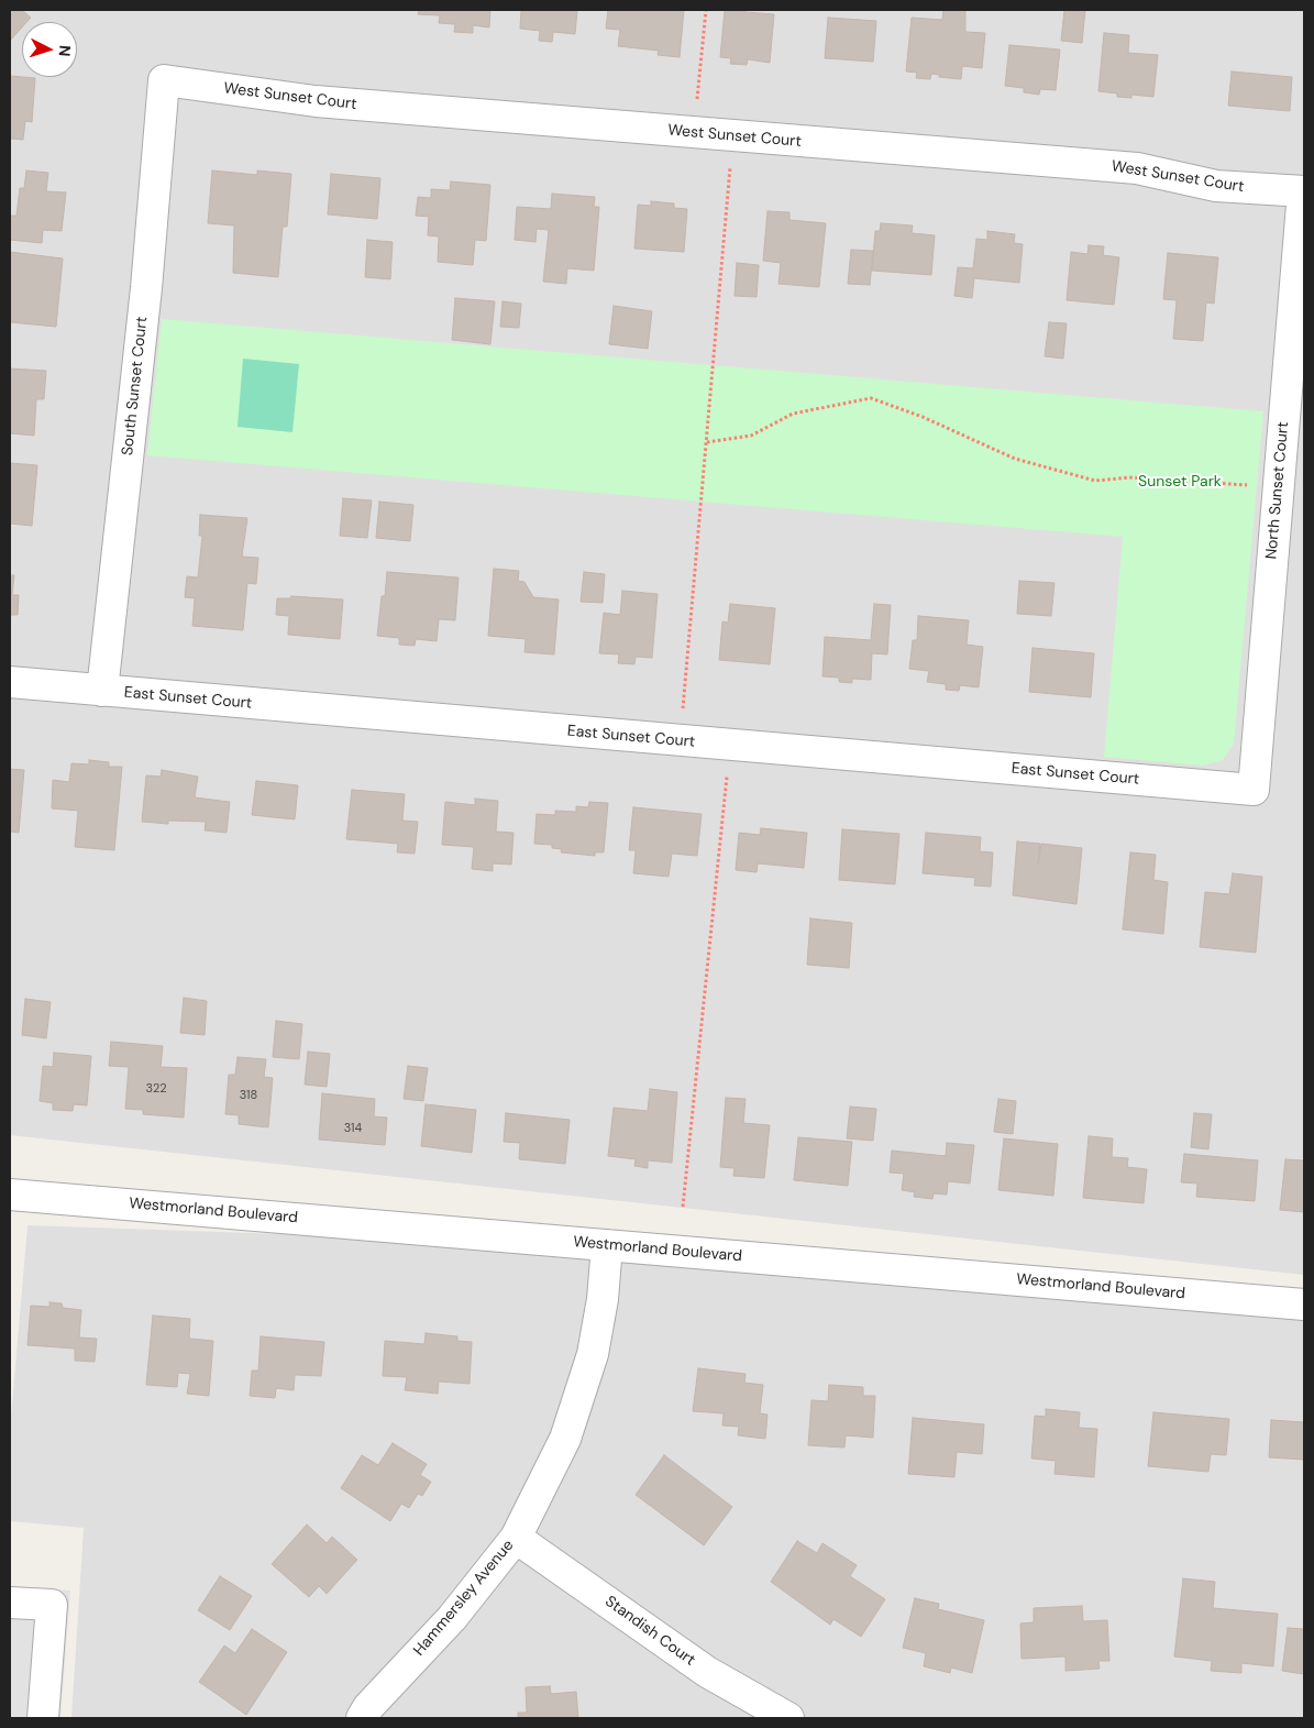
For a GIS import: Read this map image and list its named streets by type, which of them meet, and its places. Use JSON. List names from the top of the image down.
{
  "streets": {
    "street": [
      "West Sunset Court",
      "South Sunset Court",
      "North Sunset Court",
      "East Sunset Court",
      "Westmorland Boulevard",
      "Hammersley Avenue",
      "Standish Court"
    ]
  },
  "crossings": [
    ["West Sunset Court", "South Sunset Court"],
    ["West Sunset Court", "North Sunset Court"],
    ["South Sunset Court", "East Sunset Court"],
    ["North Sunset Court", "East Sunset Court"],
    ["Westmorland Boulevard", "Hammersley Avenue"],
    ["Hammersley Avenue", "Standish Court"]
  ],
  "parks": ["Sunset Park"],
  "house_numbers": ["322", "318", "314"],
  "north": "right"
}
